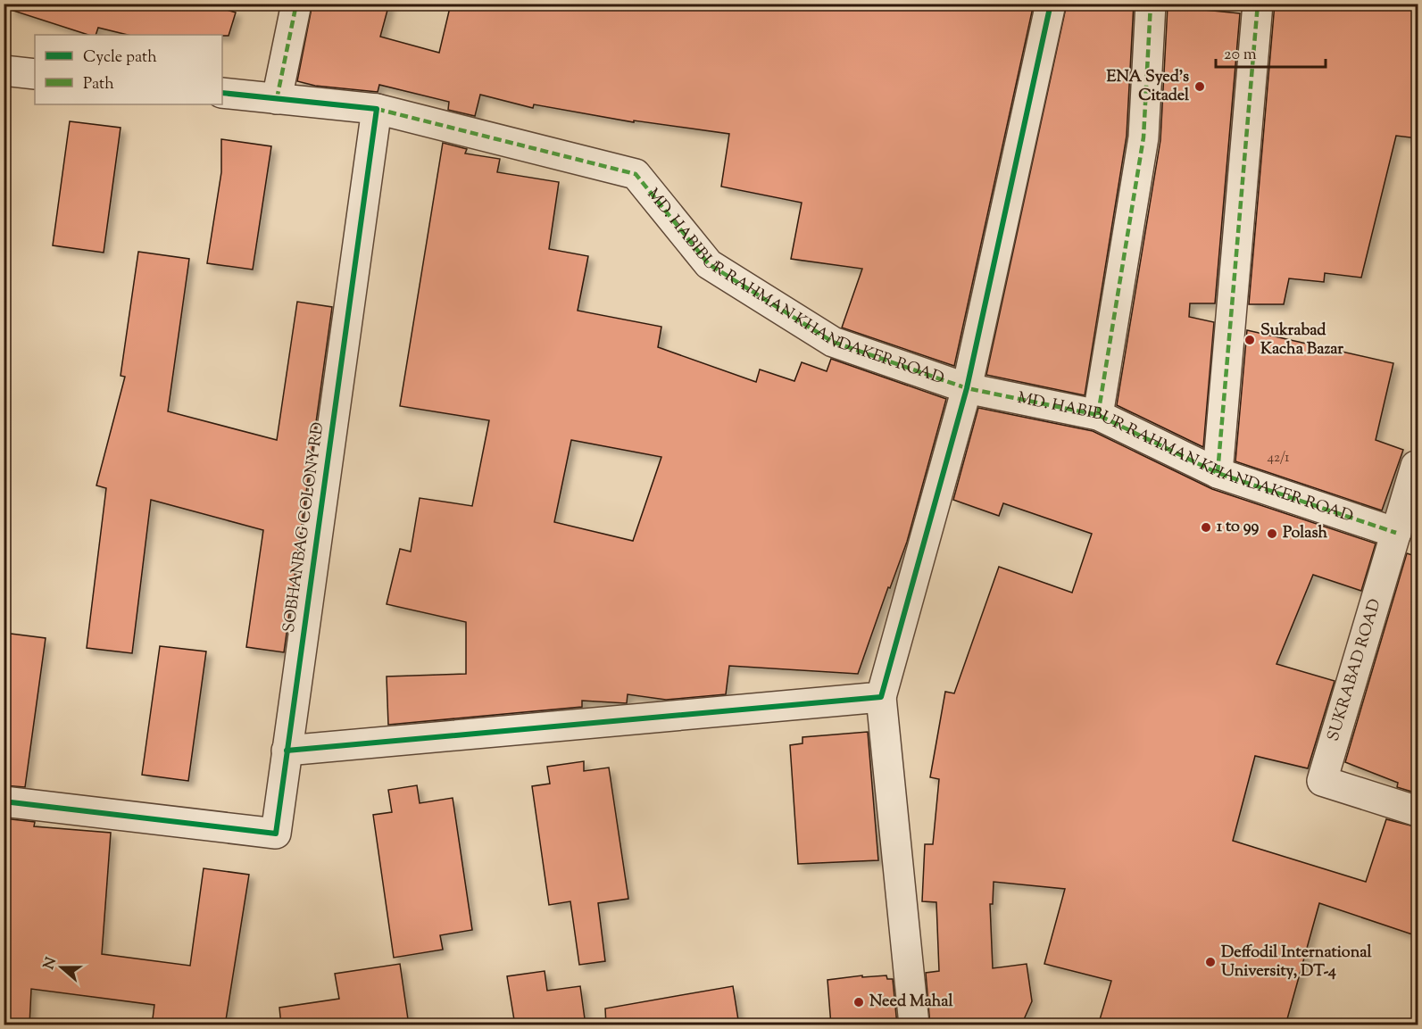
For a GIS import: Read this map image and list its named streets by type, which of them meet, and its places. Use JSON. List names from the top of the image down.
{
  "streets": {
    "street": ["MD. HABIBUR RAHMAN KHANDAKER ROAD", "SOBHANBAG COLONY RD", "SUKRABAD ROAD"]
  },
  "crossings": [
    ["MD. HABIBUR RAHMAN KHANDAKER ROAD", "SOBHANBAG COLONY RD"],
    ["MD. HABIBUR RAHMAN KHANDAKER ROAD", "SUKRABAD ROAD"]
  ],
  "places": [
    "ENA Syed's Citadel",
    "Sukrabad Kacha Bazar",
    "1 to 99",
    "Polash",
    "Deffodil International University, DT-4",
    "Need Mahal"
  ],
  "house_numbers": ["42/1"],
  "legend": ["Cycle path", "Path"],
  "scale_bar": "20 m",
  "north": "left"
}
